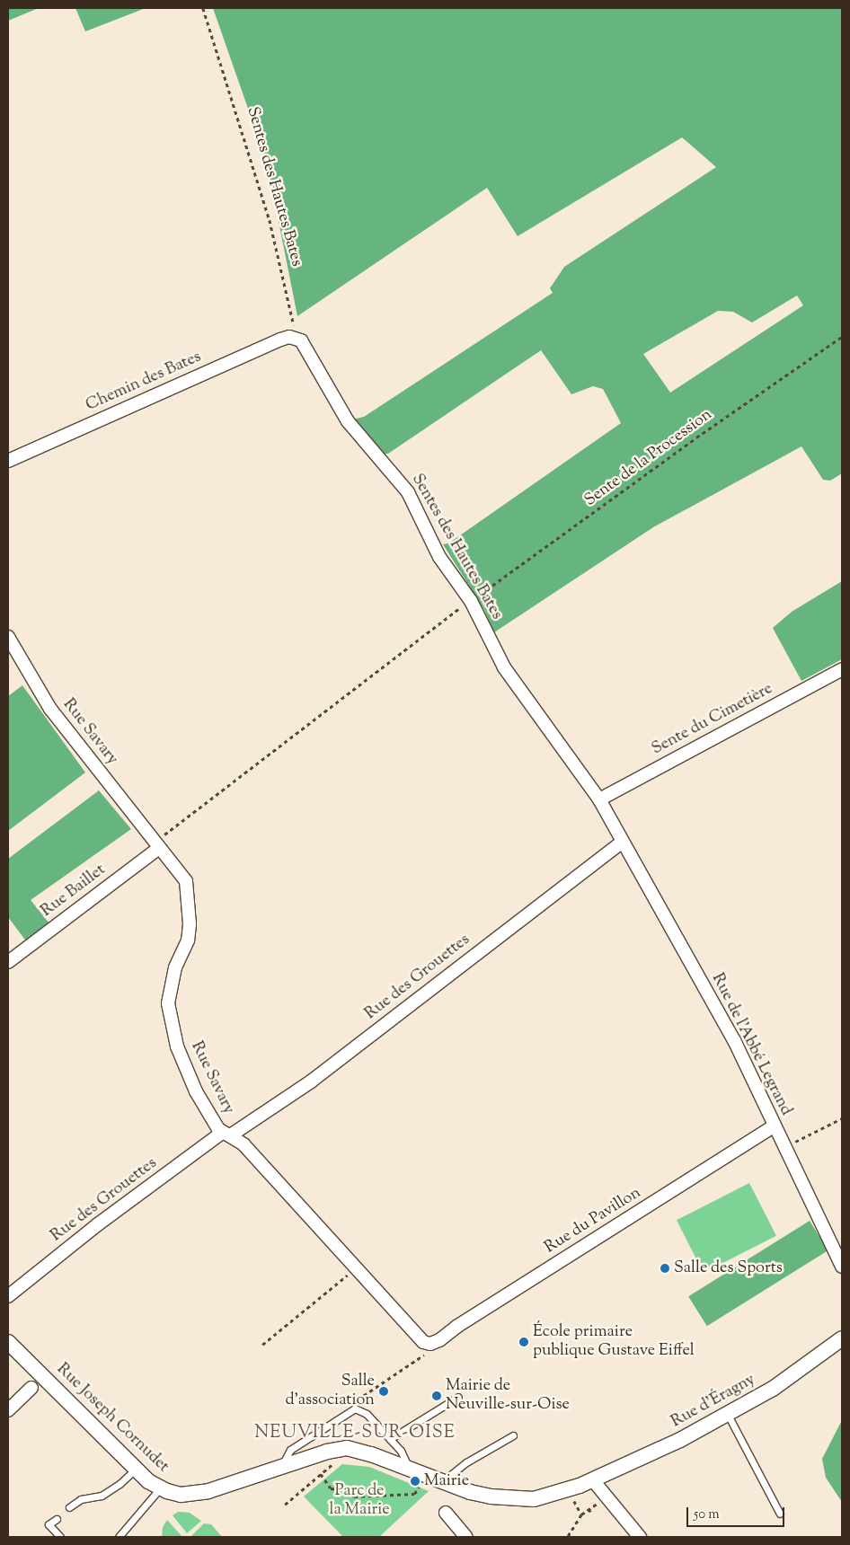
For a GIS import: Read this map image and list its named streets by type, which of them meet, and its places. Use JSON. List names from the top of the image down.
{
  "streets": {
    "street": [
      "Sentes des Hautes Bates",
      "Chemin des Bates",
      "Sente du Cimetière",
      "Rue Savary",
      "Rue Baillet",
      "Rue des Grouettes",
      "Rue de l'Abbé Legrand",
      "Rue du Pavillon",
      "Rue d'Éragny",
      "Rue Joseph Cornudet"
    ],
    "path": ["Sente de la Procession"]
  },
  "crossings": [
    ["Sentes des Hautes Bates", "Chemin des Bates"],
    ["Sentes des Hautes Bates", "Sente de la Procession"],
    ["Sentes des Hautes Bates", "Sente du Cimetière"],
    ["Sentes des Hautes Bates", "Rue des Grouettes"],
    ["Sentes des Hautes Bates", "Rue de l'Abbé Legrand"],
    ["Sente de la Procession", "Rue Savary"],
    ["Sente de la Procession", "Rue Baillet"],
    ["Rue Savary", "Rue Baillet"],
    ["Rue Savary", "Rue des Grouettes"],
    ["Rue Savary", "Rue du Pavillon"],
    ["Rue des Grouettes", "Rue de l'Abbé Legrand"],
    ["Rue de l'Abbé Legrand", "Rue du Pavillon"],
    ["Rue d'Éragny", "Rue Joseph Cornudet"]
  ],
  "districts": ["NEUVILLE-SUR-OISE"],
  "parks": ["Parc de la Mairie"],
  "places": [
    "Salle des Sports",
    "École primaire publique Gustave Eiffel",
    "Salle d'association",
    "Mairie de Neuville-sur-Oise",
    "Mairie"
  ],
  "scale_bar": "50 m"
}
